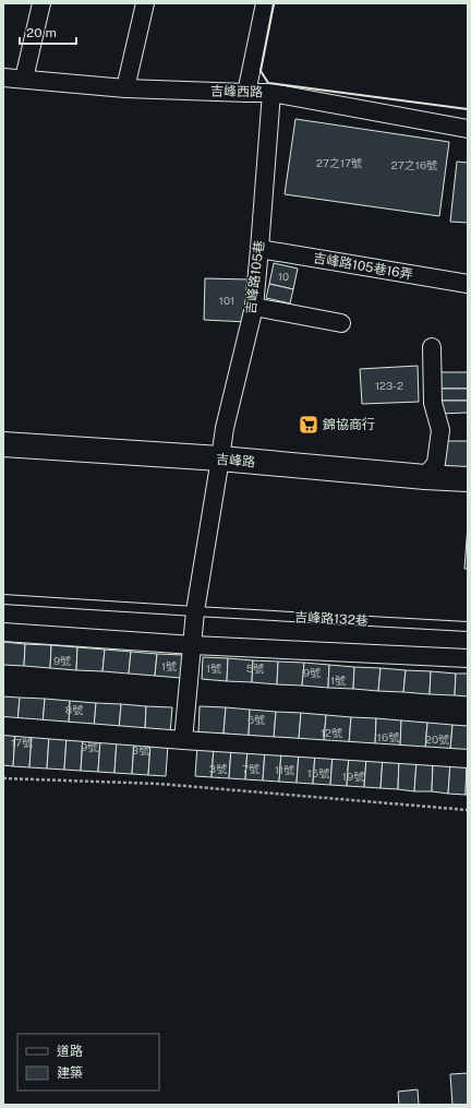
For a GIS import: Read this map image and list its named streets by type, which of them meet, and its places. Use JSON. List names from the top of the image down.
{
  "streets": {
    "street": [
      "吉峰西路",
      "吉峰路105巷16弄",
      "吉峰路105巷",
      "吉峰路"
    ],
    "lane": ["吉峰路132巷"]
  },
  "crossings": [
    ["吉峰西路", "吉峰路105巷"],
    ["吉峰路105巷16弄", "吉峰路105巷"],
    ["吉峰路105巷", "吉峰路"]
  ],
  "places": {
    "supermarket": ["錦協商行"]
  },
  "house_numbers": [
    "27之17號",
    "27之16號",
    "10",
    "101",
    "123-2",
    "9號",
    "1號",
    "1號",
    "5號",
    "9號",
    "11號",
    "8號",
    "6號",
    "12號",
    "16號",
    "20號",
    "17號",
    "9號",
    "3號",
    "3號",
    "7號",
    "11號",
    "15號",
    "19號"
  ],
  "legend": ["道路", "建築"],
  "scale_bar": "20 m"
}
